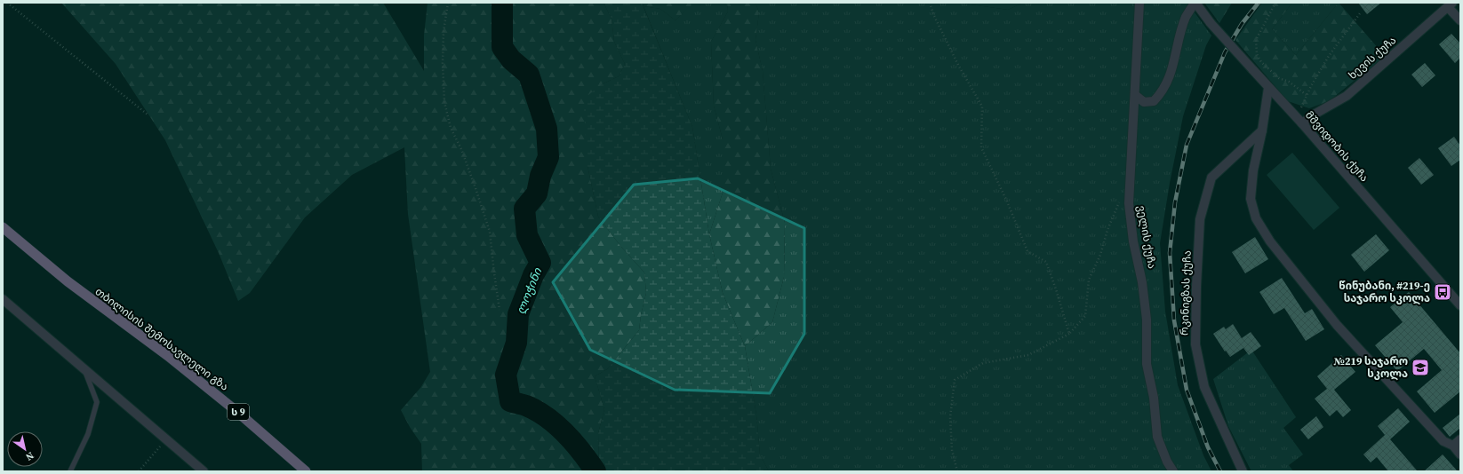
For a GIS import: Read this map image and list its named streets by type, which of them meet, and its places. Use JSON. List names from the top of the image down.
{
  "streets": {
    "highway": ["თბილისის შემოსავლელი გზა", "ს 9"],
    "street": [
      "ხევის ქუჩა",
      "მშვიდობის ქუჩა",
      "ველის ქუჩა",
      "რკინიგზას ქუჩა"
    ]
  },
  "crossings": [
    ["ხევის ქუჩა", "მშვიდობის ქუჩა"]
  ],
  "water": ["ლოჭინი"],
  "places": {
    "bus stop": ["წინუბანი, #219-ე საჯარო სკოლა"],
    "school or university": ["№219 საჯარო სკოლა"]
  },
  "north": "bottom right"
}
